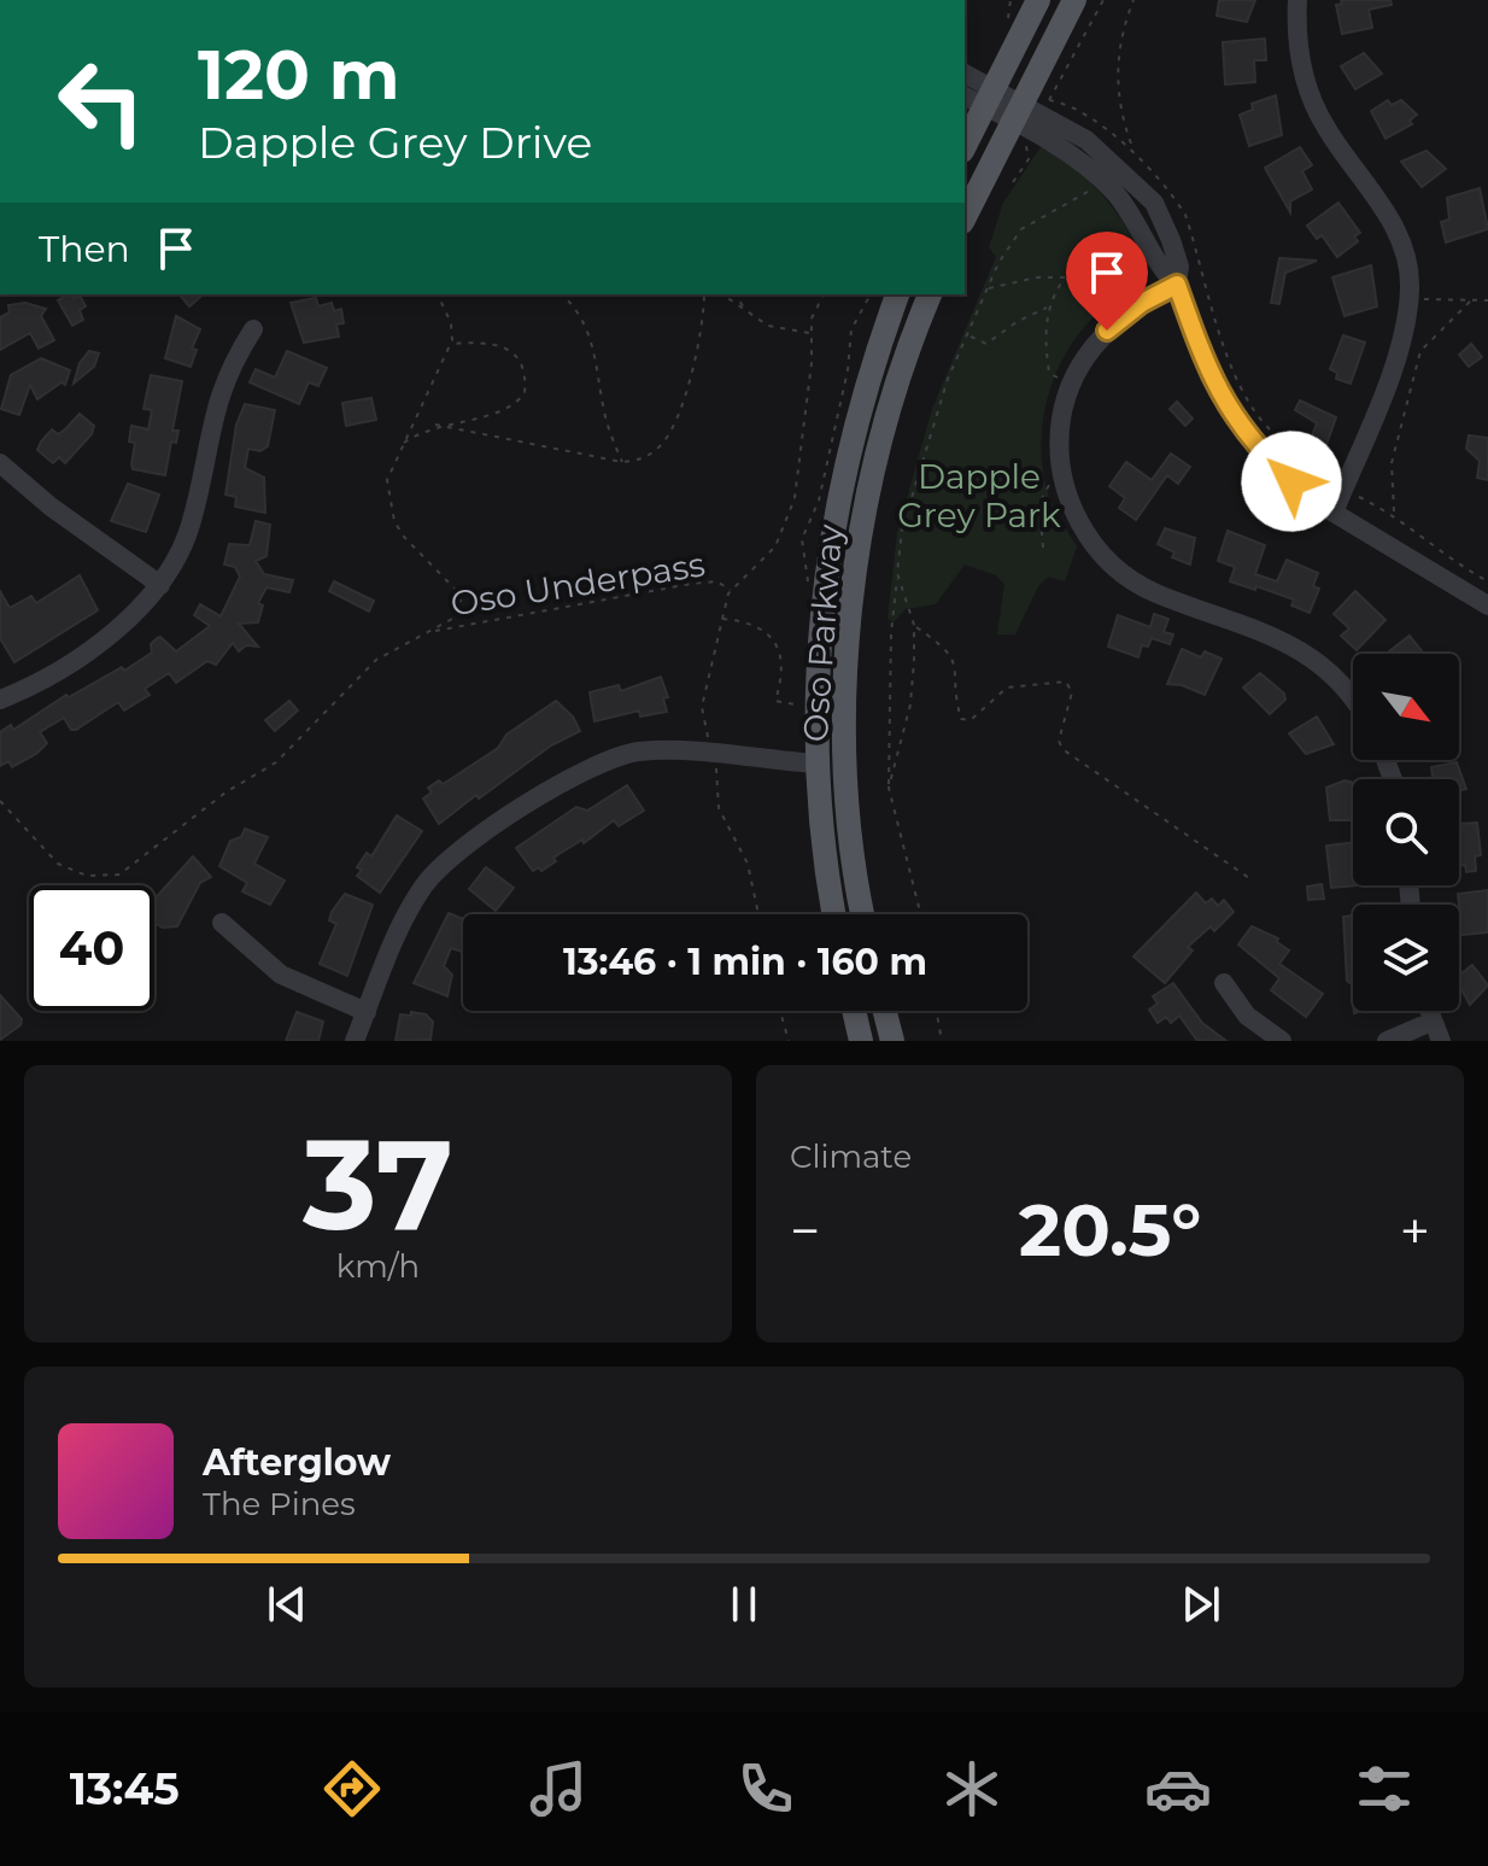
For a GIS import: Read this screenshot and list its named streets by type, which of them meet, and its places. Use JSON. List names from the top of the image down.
{
  "streets": {
    "main road": ["Oso Parkway"],
    "path": ["Oso Underpass"]
  },
  "parks": ["Dapple Grey Park"],
  "north": "bottom right",
  "page": {
    "turn": ["120 m", "Dapple Grey Drive"],
    "then": "Then",
    "limit": "40",
    "trip": "13:46 · 1 min · 160 m",
    "tile": [
      ["37", "km/h"],
      "Climate"
    ],
    "heat": ["−", "20.5°", "+"],
    "song": ["Afterglow", "The Pines"],
    "tabs": "13:45"
  }
}
